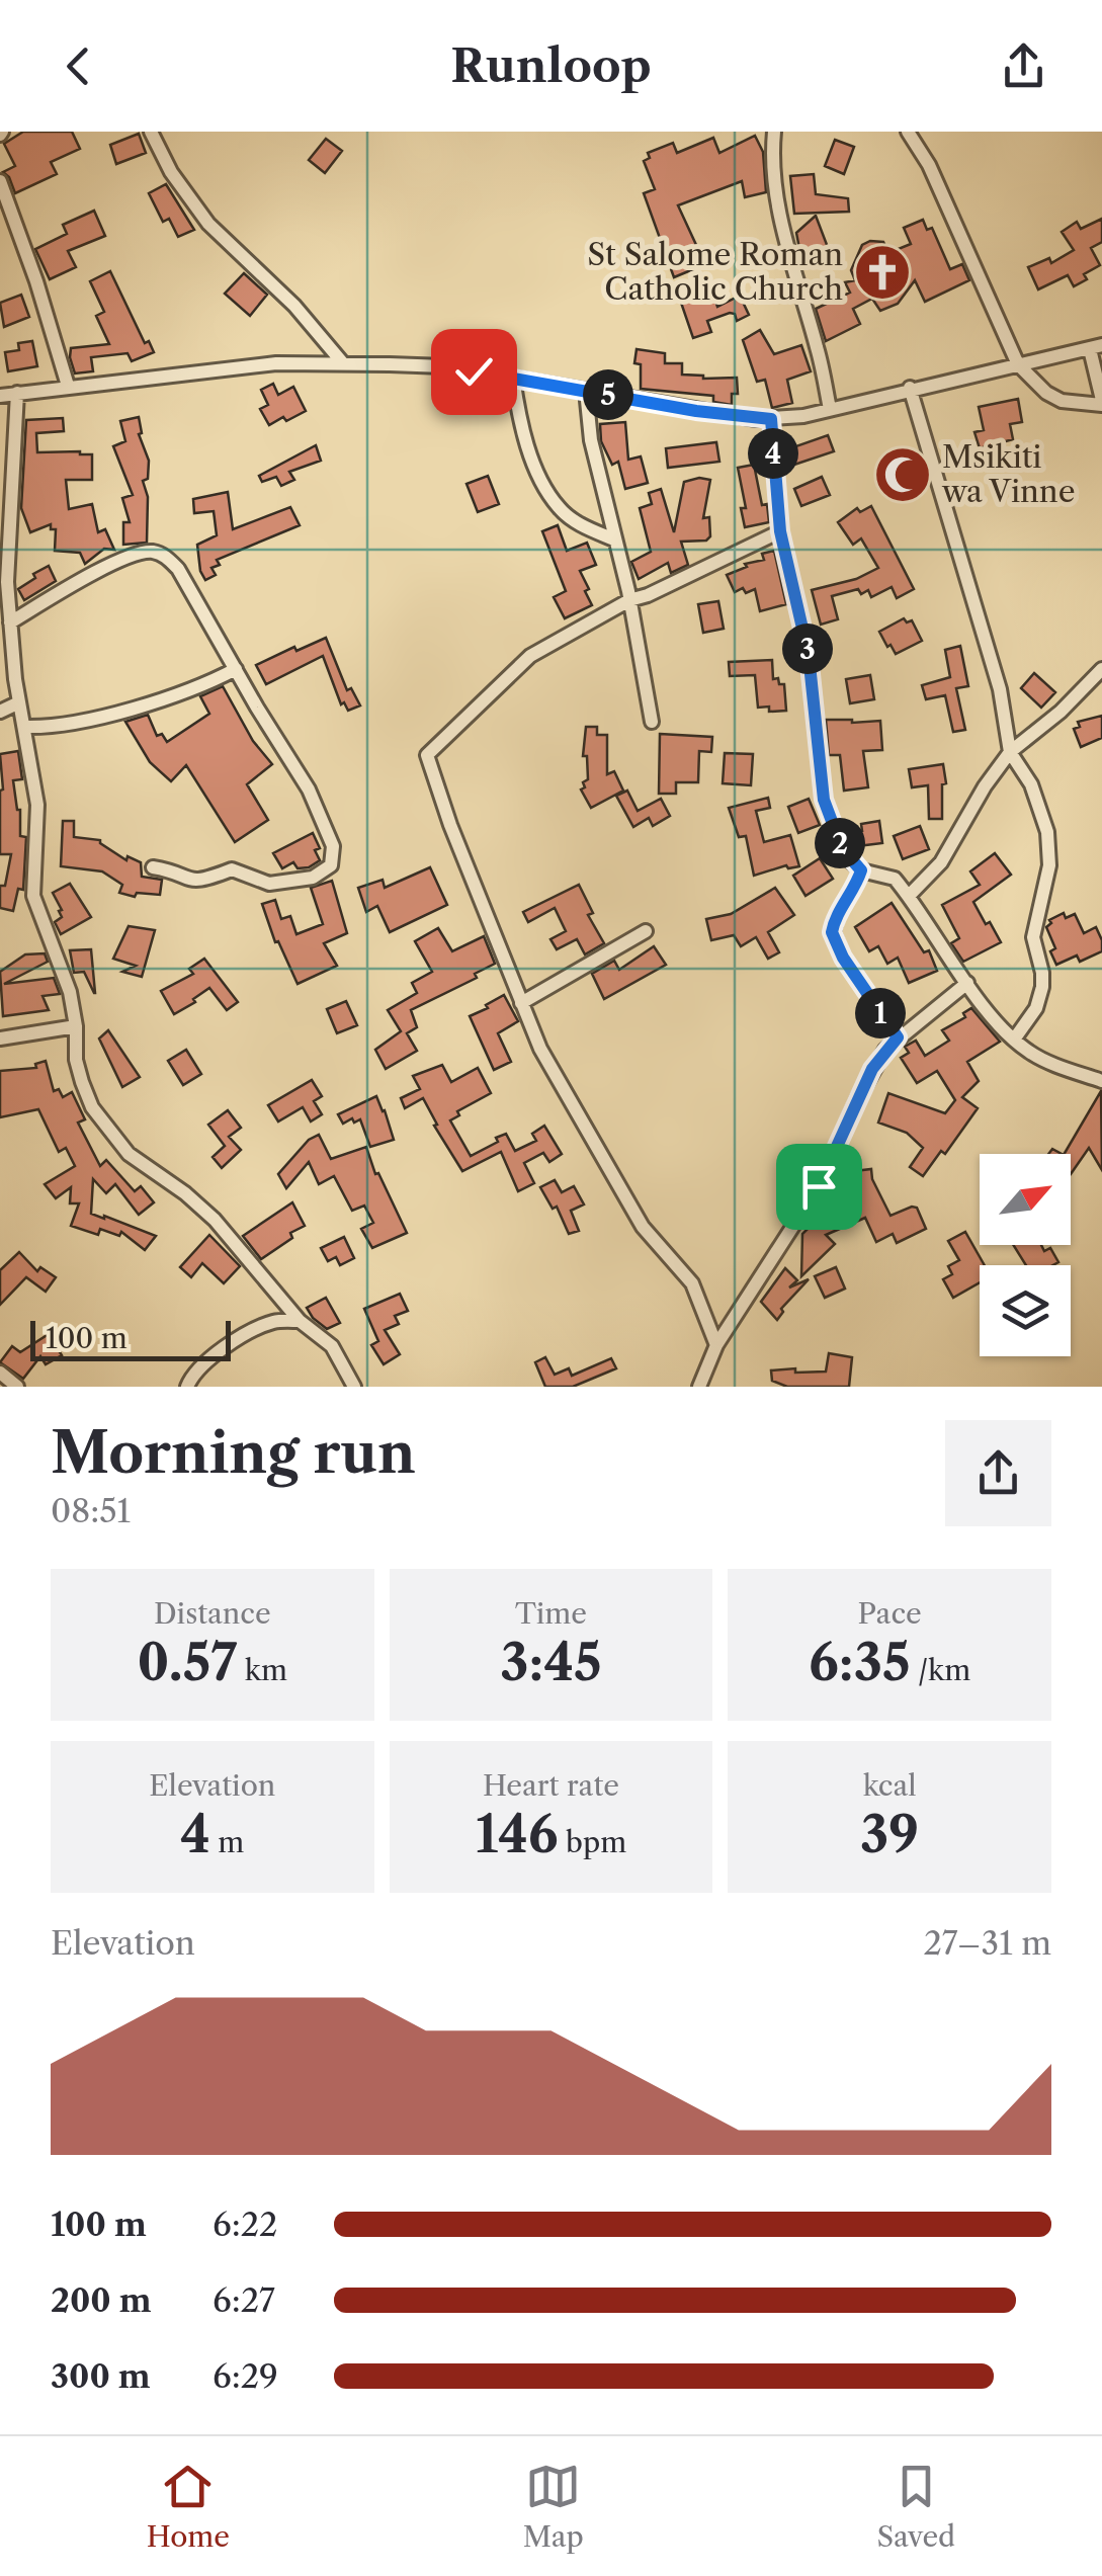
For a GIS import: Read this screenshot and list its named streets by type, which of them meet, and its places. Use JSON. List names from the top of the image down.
{
  "places": {
    "church": ["St Salome Roman Catholic Church"],
    "mosque": ["Msikiti wa Vinne"]
  },
  "scale_bar": "100 m",
  "north": "top right",
  "page": {
    "header": "Runloop",
    "pins": [
      "5",
      "4",
      "3",
      "2",
      "1"
    ],
    "scale": "100 m",
    "heading": ["Morning run", "08:51"],
    "stats": [
      ["Distance", "0.57 km"],
      ["Time", "3:45"],
      ["Pace", "6:35 /km"],
      ["Elevation", "4 m"],
      ["Heart rate", "146 bpm"],
      ["kcal", "39"]
    ],
    "chart": ["Elevation", "27–31 m"],
    "list": [
      {
        "name": "100 m",
        "note": "6:22"
      },
      {
        "name": "200 m",
        "note": "6:27"
      },
      {
        "name": "300 m",
        "note": "6:29"
      }
    ],
    "tabs": ["Home", "Map", "Saved"]
  }
}
